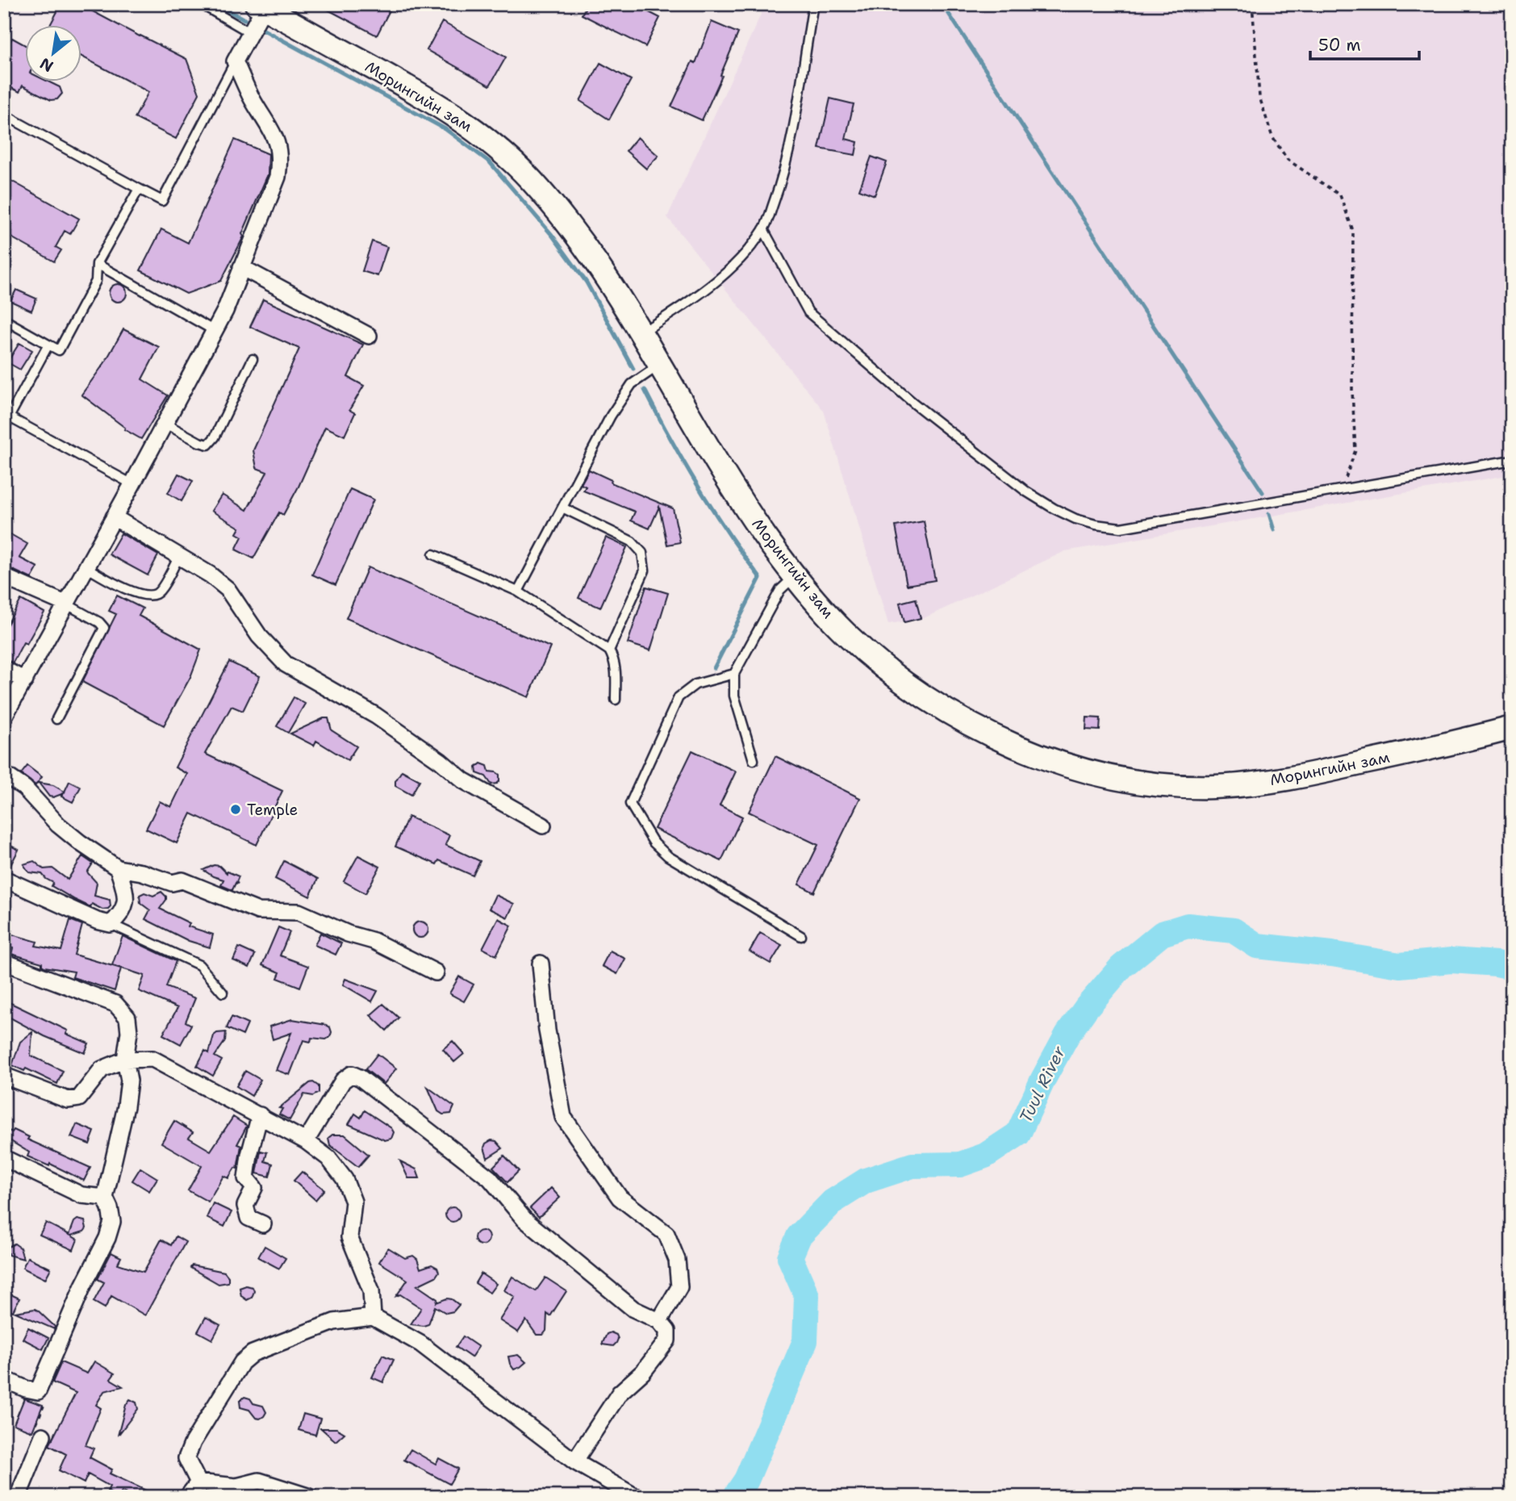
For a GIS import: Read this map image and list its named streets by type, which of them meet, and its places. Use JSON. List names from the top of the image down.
{
  "streets": {
    "main road": ["Морингийн зам"]
  },
  "water": ["Tuul River"],
  "places": ["Temple"],
  "scale_bar": "50 m",
  "north": "bottom left"
}
